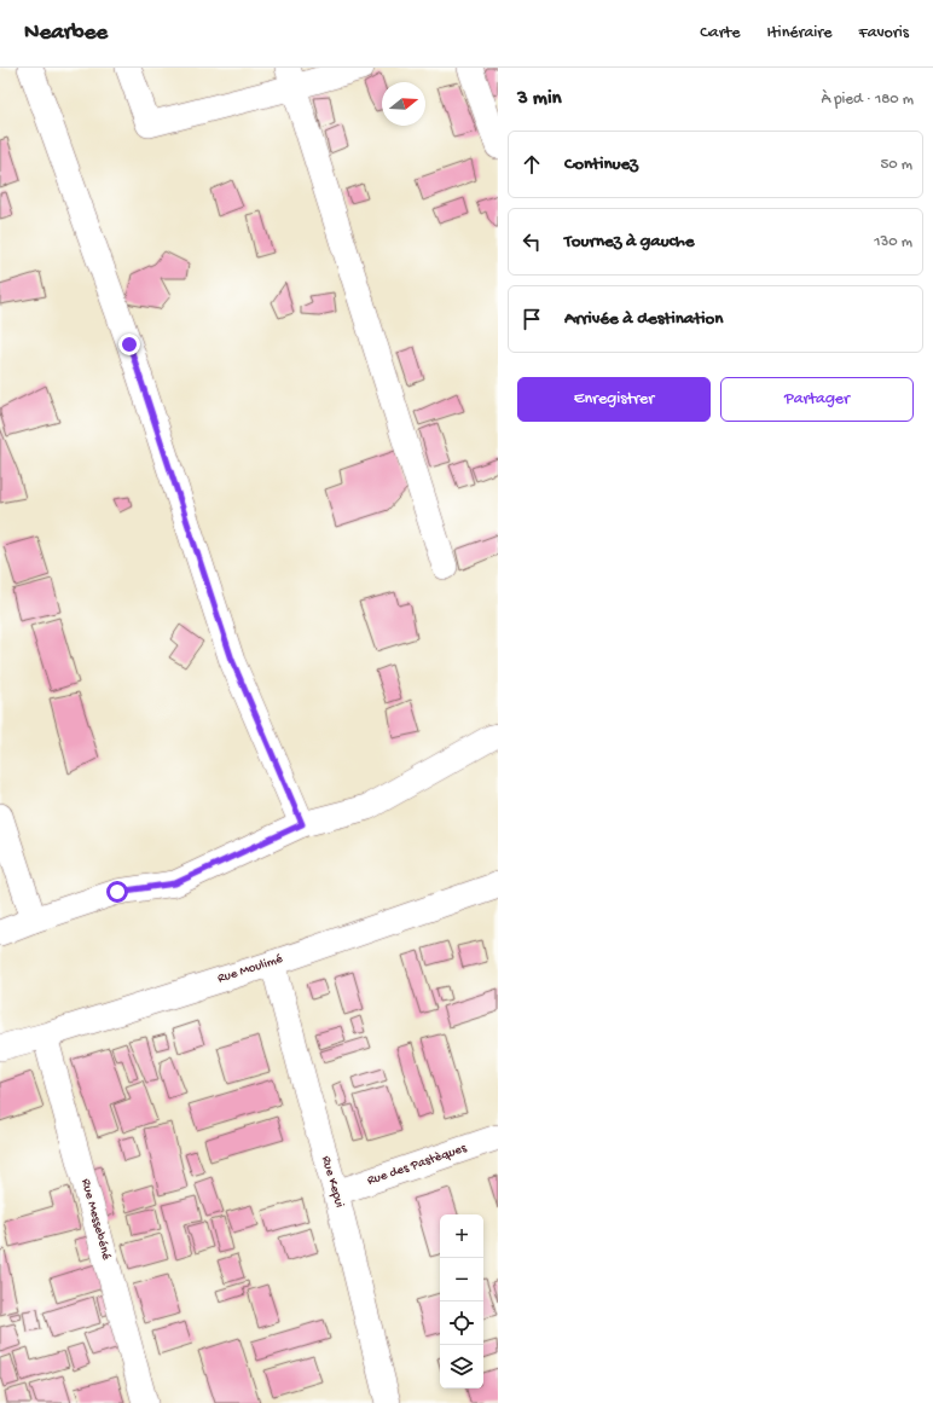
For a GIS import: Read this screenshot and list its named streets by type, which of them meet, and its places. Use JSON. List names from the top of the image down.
{
  "streets": {
    "street": [
      "Rue Moulimé",
      "Rue des Pastèques",
      "Rue Kepui",
      "Rue Messebéné"
    ]
  },
  "crossings": [
    ["Rue Moulimé", "Rue Kepui"],
    ["Rue Moulimé", "Rue Messebéné"],
    ["Rue des Pastèques", "Rue Kepui"]
  ],
  "north": "right",
  "page": {
    "header": "Nearbee",
    "nav": ["Carte", "Itinéraire", "Favoris"],
    "heading": ["3 min", "À pied · 180 m"],
    "list": [
      ["Continuez", "50 m"],
      ["Tournez à gauche", "130 m"],
      "Arrivée à destination"
    ],
    "buttons": ["Enregistrer", "Partager"],
    "map_buttons": ["+", "−"]
  }
}
